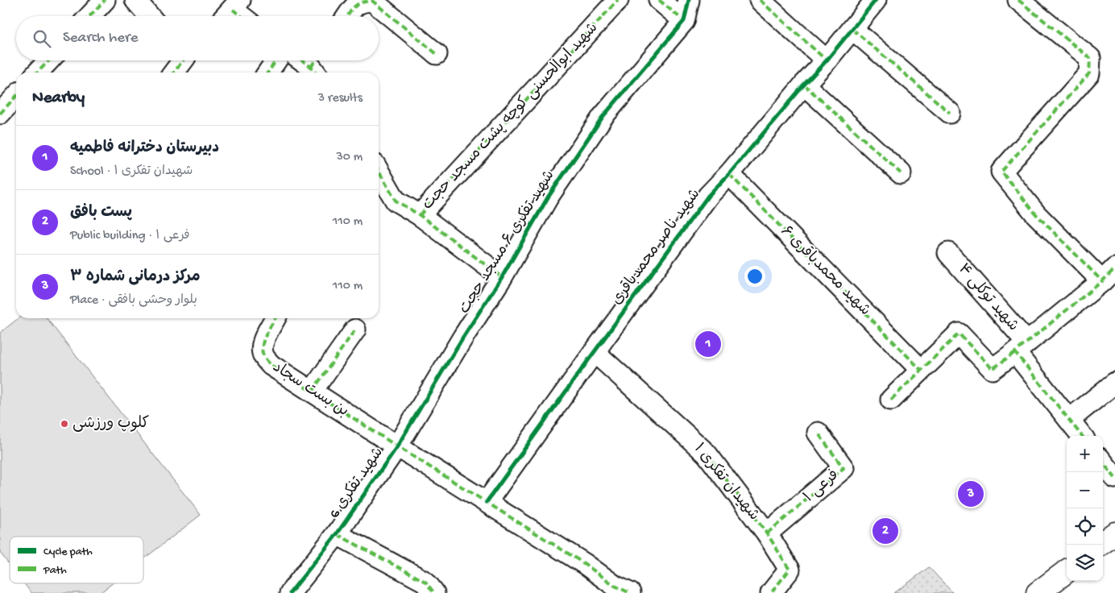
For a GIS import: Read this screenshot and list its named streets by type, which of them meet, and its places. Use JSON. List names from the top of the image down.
{
  "streets": {
    "street": [
      "شهید ابوالحسنی کوچه پشت مسجد حجت",
      "شهید تفکری ۶ مسجد حجت",
      "شهید ناصر محمدباقری",
      "شهید محمدباقری ۶",
      "شهید توکلی ۴",
      "بن بست سجاد",
      "شهیدان تفکری ۱",
      "شهید تفکری 6",
      "فرعی ۱"
    ]
  },
  "crossings": [
    ["شهید تفکری ۶ مسجد حجت", "بن بست سجاد"],
    ["شهید تفکری ۶ مسجد حجت", "شهید تفکری 6"],
    ["شهید ناصر محمدباقری", "شهید محمدباقری ۶"],
    ["شهید ناصر محمدباقری", "بن بست سجاد"],
    ["شهید ناصر محمدباقری", "شهیدان تفکری ۱"],
    ["بن بست سجاد", "شهید تفکری 6"],
    ["شهیدان تفکری ۱", "فرعی ۱"]
  ],
  "places": ["کلوپ ورزشی"],
  "legend": ["Cycle path", "Path"],
  "page": {
    "search": "Search here",
    "heading": ["Nearby", "3 results"],
    "list": [
      {
        "mark": "1",
        "name": "دبیرستان دخترانه فاطمیه",
        "note": "School · شهیدان تفکری ۱",
        "value": "30 m"
      },
      {
        "mark": "2",
        "name": "پست بافق",
        "note": "Public building · فرعی ۱",
        "value": "110 m"
      },
      {
        "mark": "3",
        "name": "مرکز درمانی شماره ۳",
        "note": "Place · بلوار وحشی بافقی",
        "value": "110 m"
      }
    ],
    "pins": ["1", "3", "2"],
    "map_buttons": ["+", "−"]
  }
}
